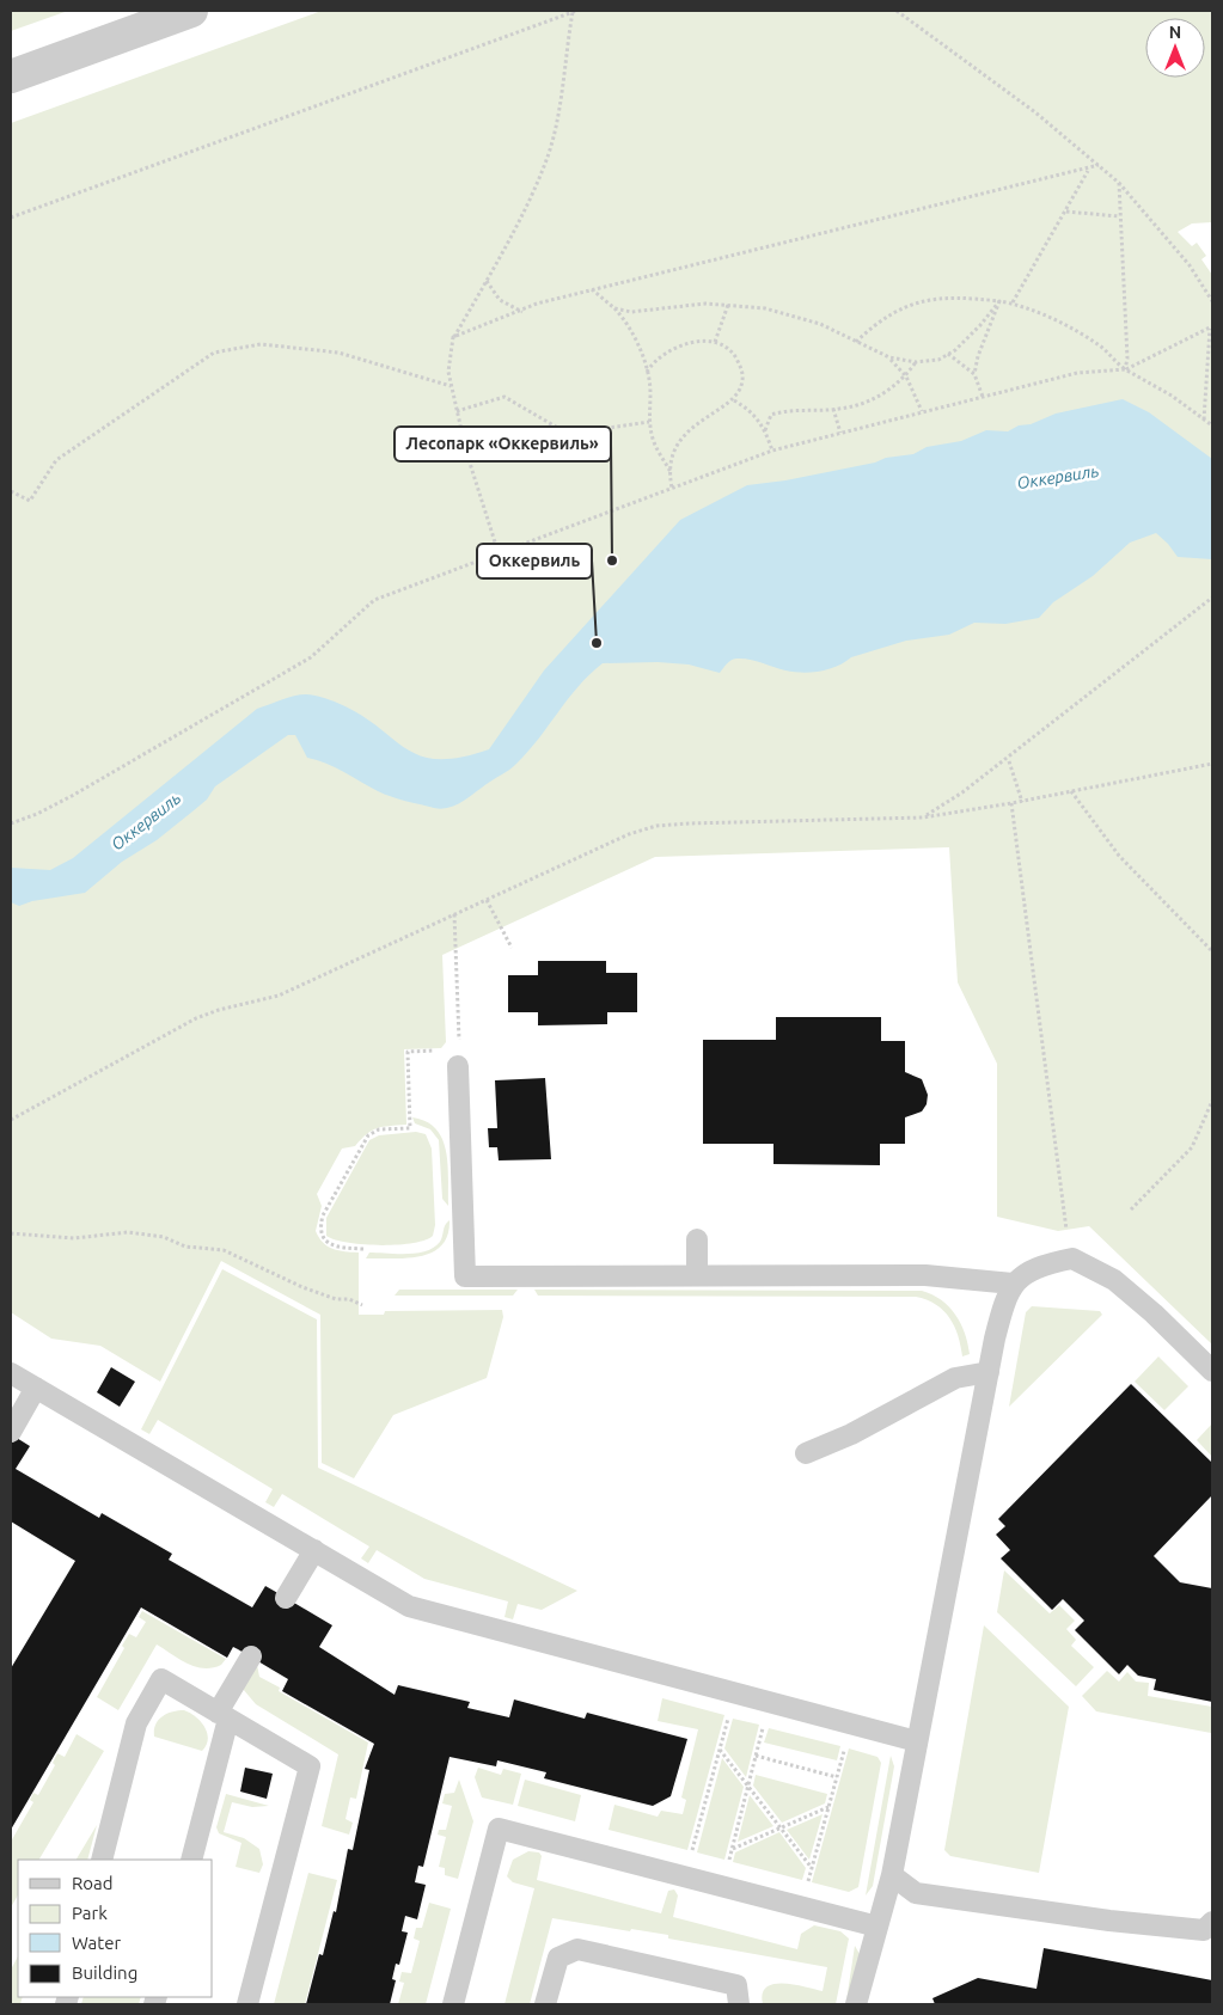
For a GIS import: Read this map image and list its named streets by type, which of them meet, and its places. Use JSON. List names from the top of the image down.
{
  "water": ["Оккервиль"],
  "places": ["Лесопарк «Оккервиль»", "Оккервиль"],
  "legend": [
    "Road",
    "Park",
    "Water",
    "Building"
  ],
  "north": "top"
}
